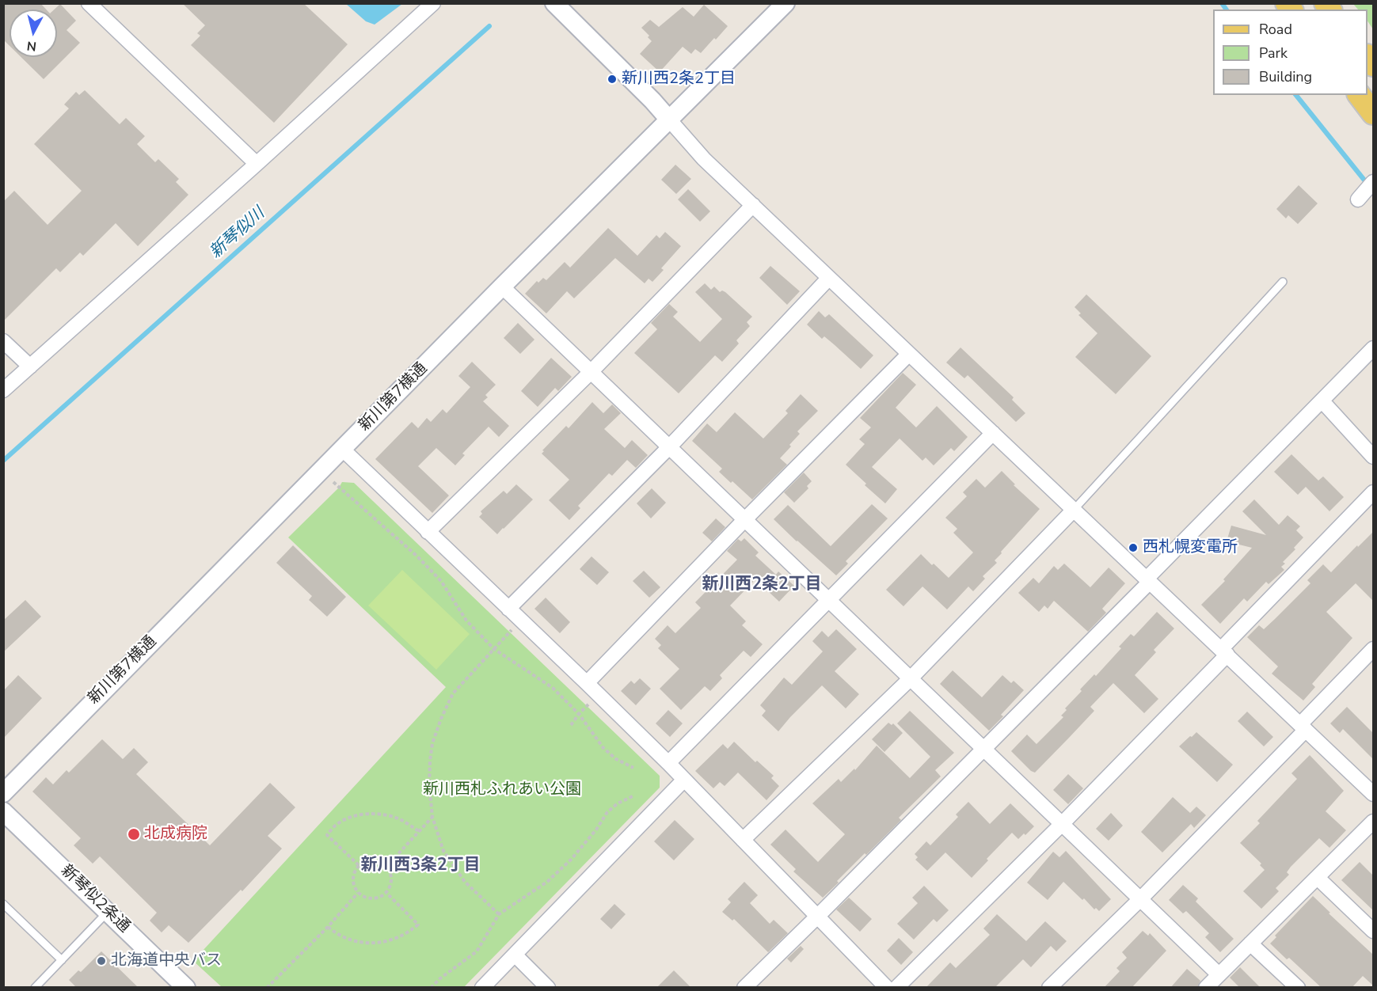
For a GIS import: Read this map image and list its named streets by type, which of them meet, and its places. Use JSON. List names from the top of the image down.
{
  "streets": {
    "street": ["新川第7横通", "新琴似2条通"]
  },
  "districts": ["新川西2条2丁目", "新川西3条2丁目"],
  "water": ["新琴似川"],
  "parks": ["新川西札ふれあい公園"],
  "places": [
    "新川西2条2丁目",
    "西札幌変電所",
    "北成病院",
    "北海道中央バス"
  ],
  "legend": ["Road", "Park", "Building"],
  "north": "bottom"
}
